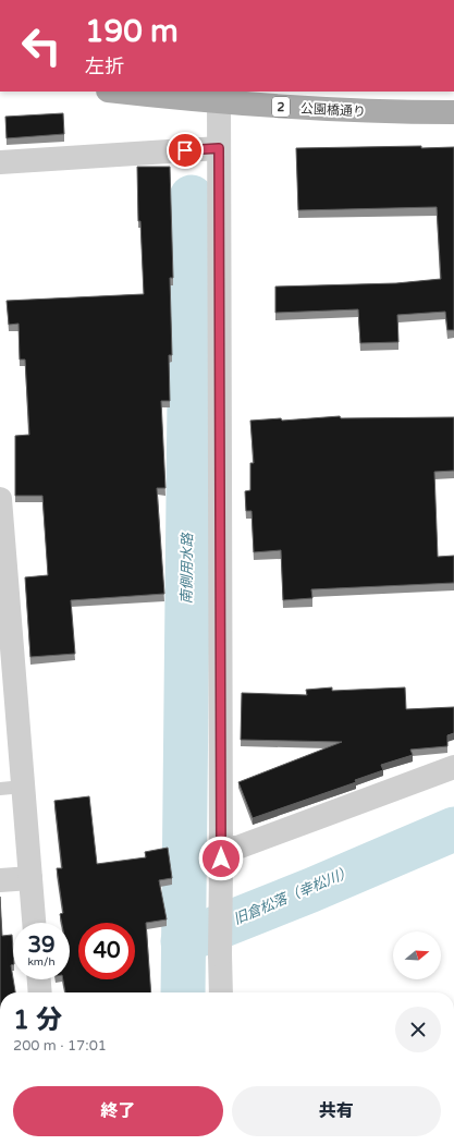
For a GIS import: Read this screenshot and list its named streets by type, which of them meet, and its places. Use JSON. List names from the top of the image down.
{
  "streets": {
    "main road": ["2", "公園橋通り"]
  },
  "water": ["南側用水路", "旧倉松落（幸松川）"],
  "north": "right",
  "page": {
    "turn": ["190 m", "左折"],
    "speed": "39 km/h",
    "limit": "40",
    "heading": ["1 分", "200 m · 17:01"],
    "buttons": ["終了", "共有"]
  }
}
